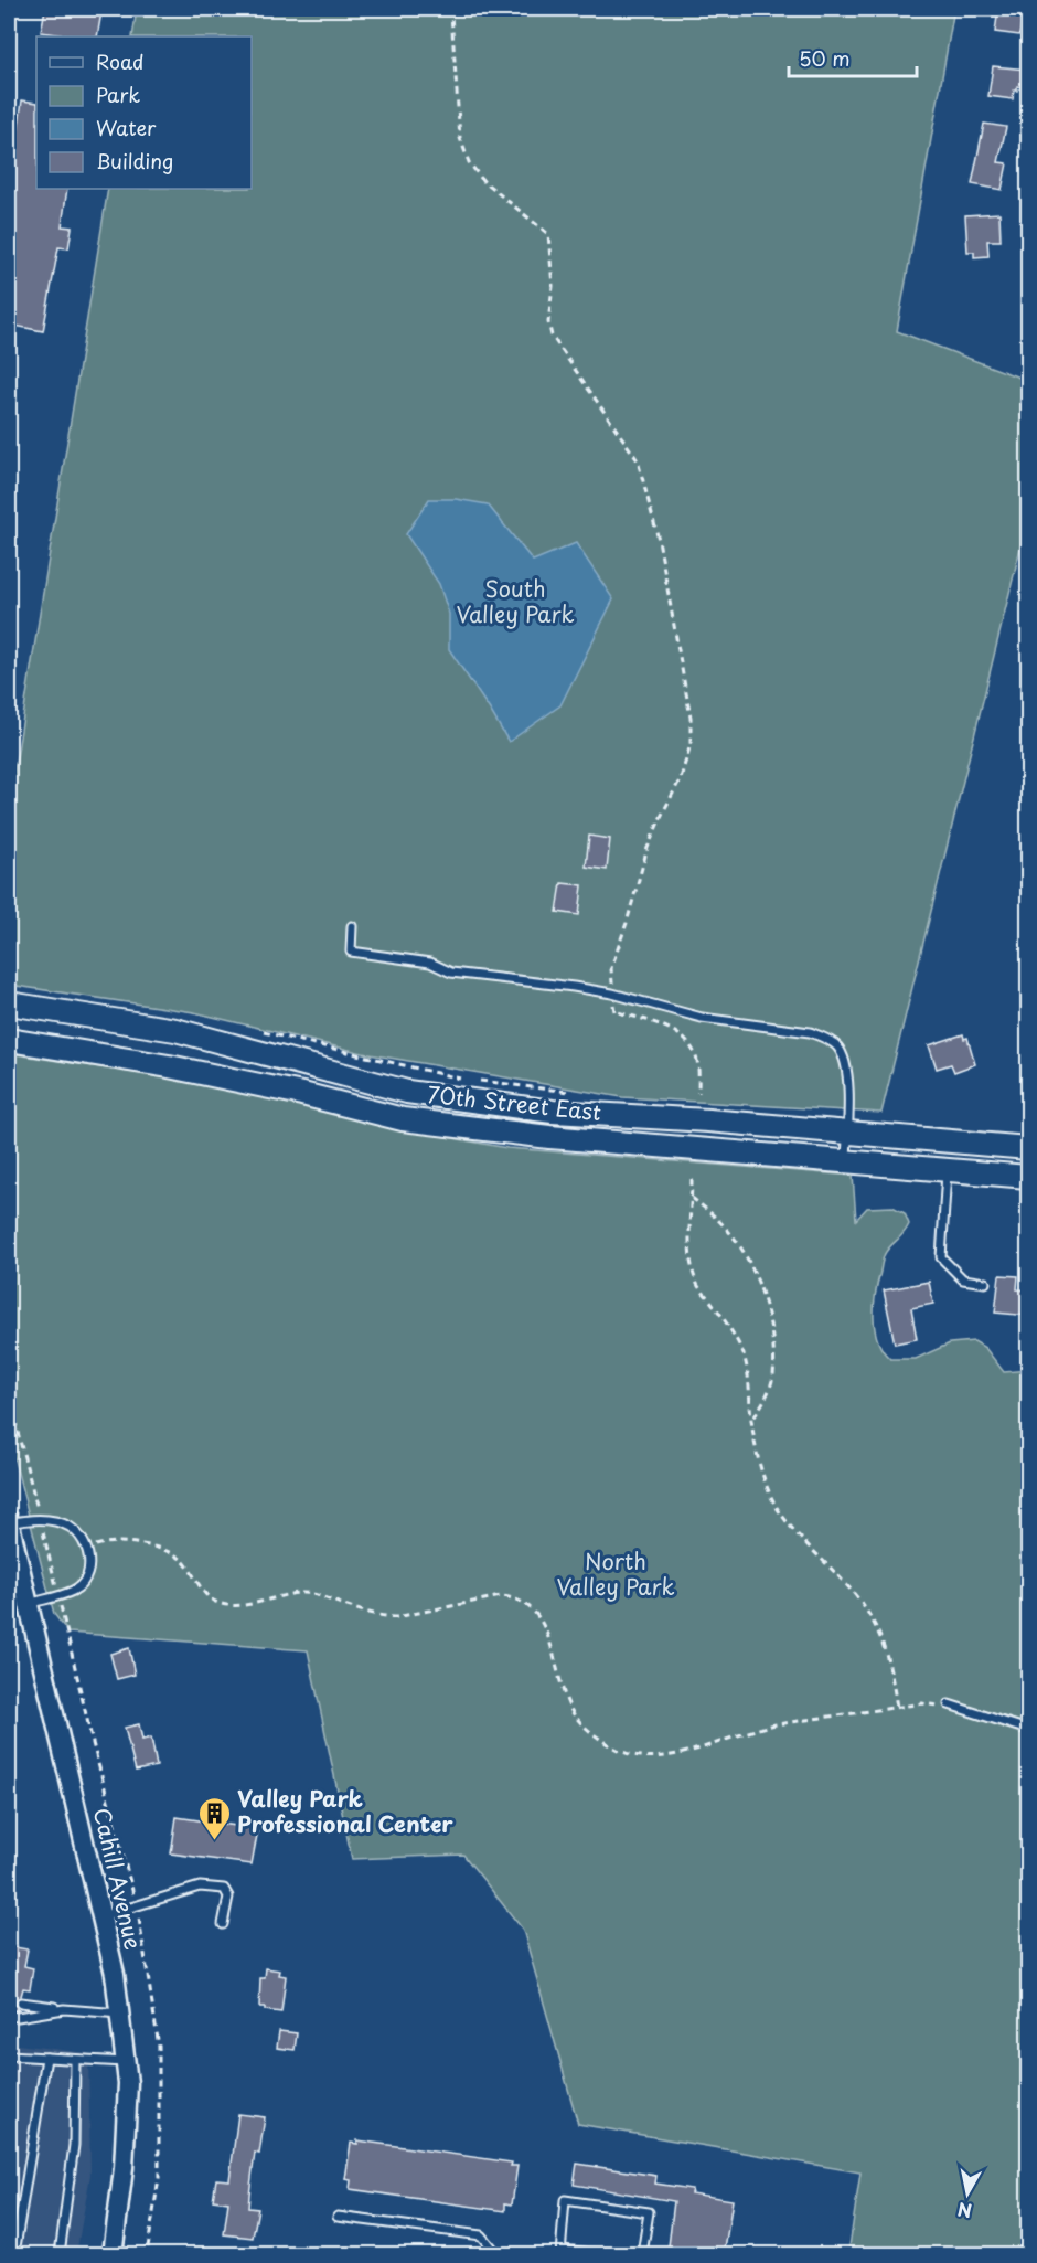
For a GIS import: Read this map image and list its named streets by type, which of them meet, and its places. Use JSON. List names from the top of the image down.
{
  "streets": {
    "main road": ["70th Street East"],
    "street": ["Cahill Avenue"]
  },
  "parks": ["South Valley Park", "North Valley Park"],
  "places": {
    "building": ["Valley Park Professional Center"]
  },
  "legend": [
    "Road",
    "Park",
    "Water",
    "Building"
  ],
  "scale_bar": "50 m",
  "north": "bottom"
}
